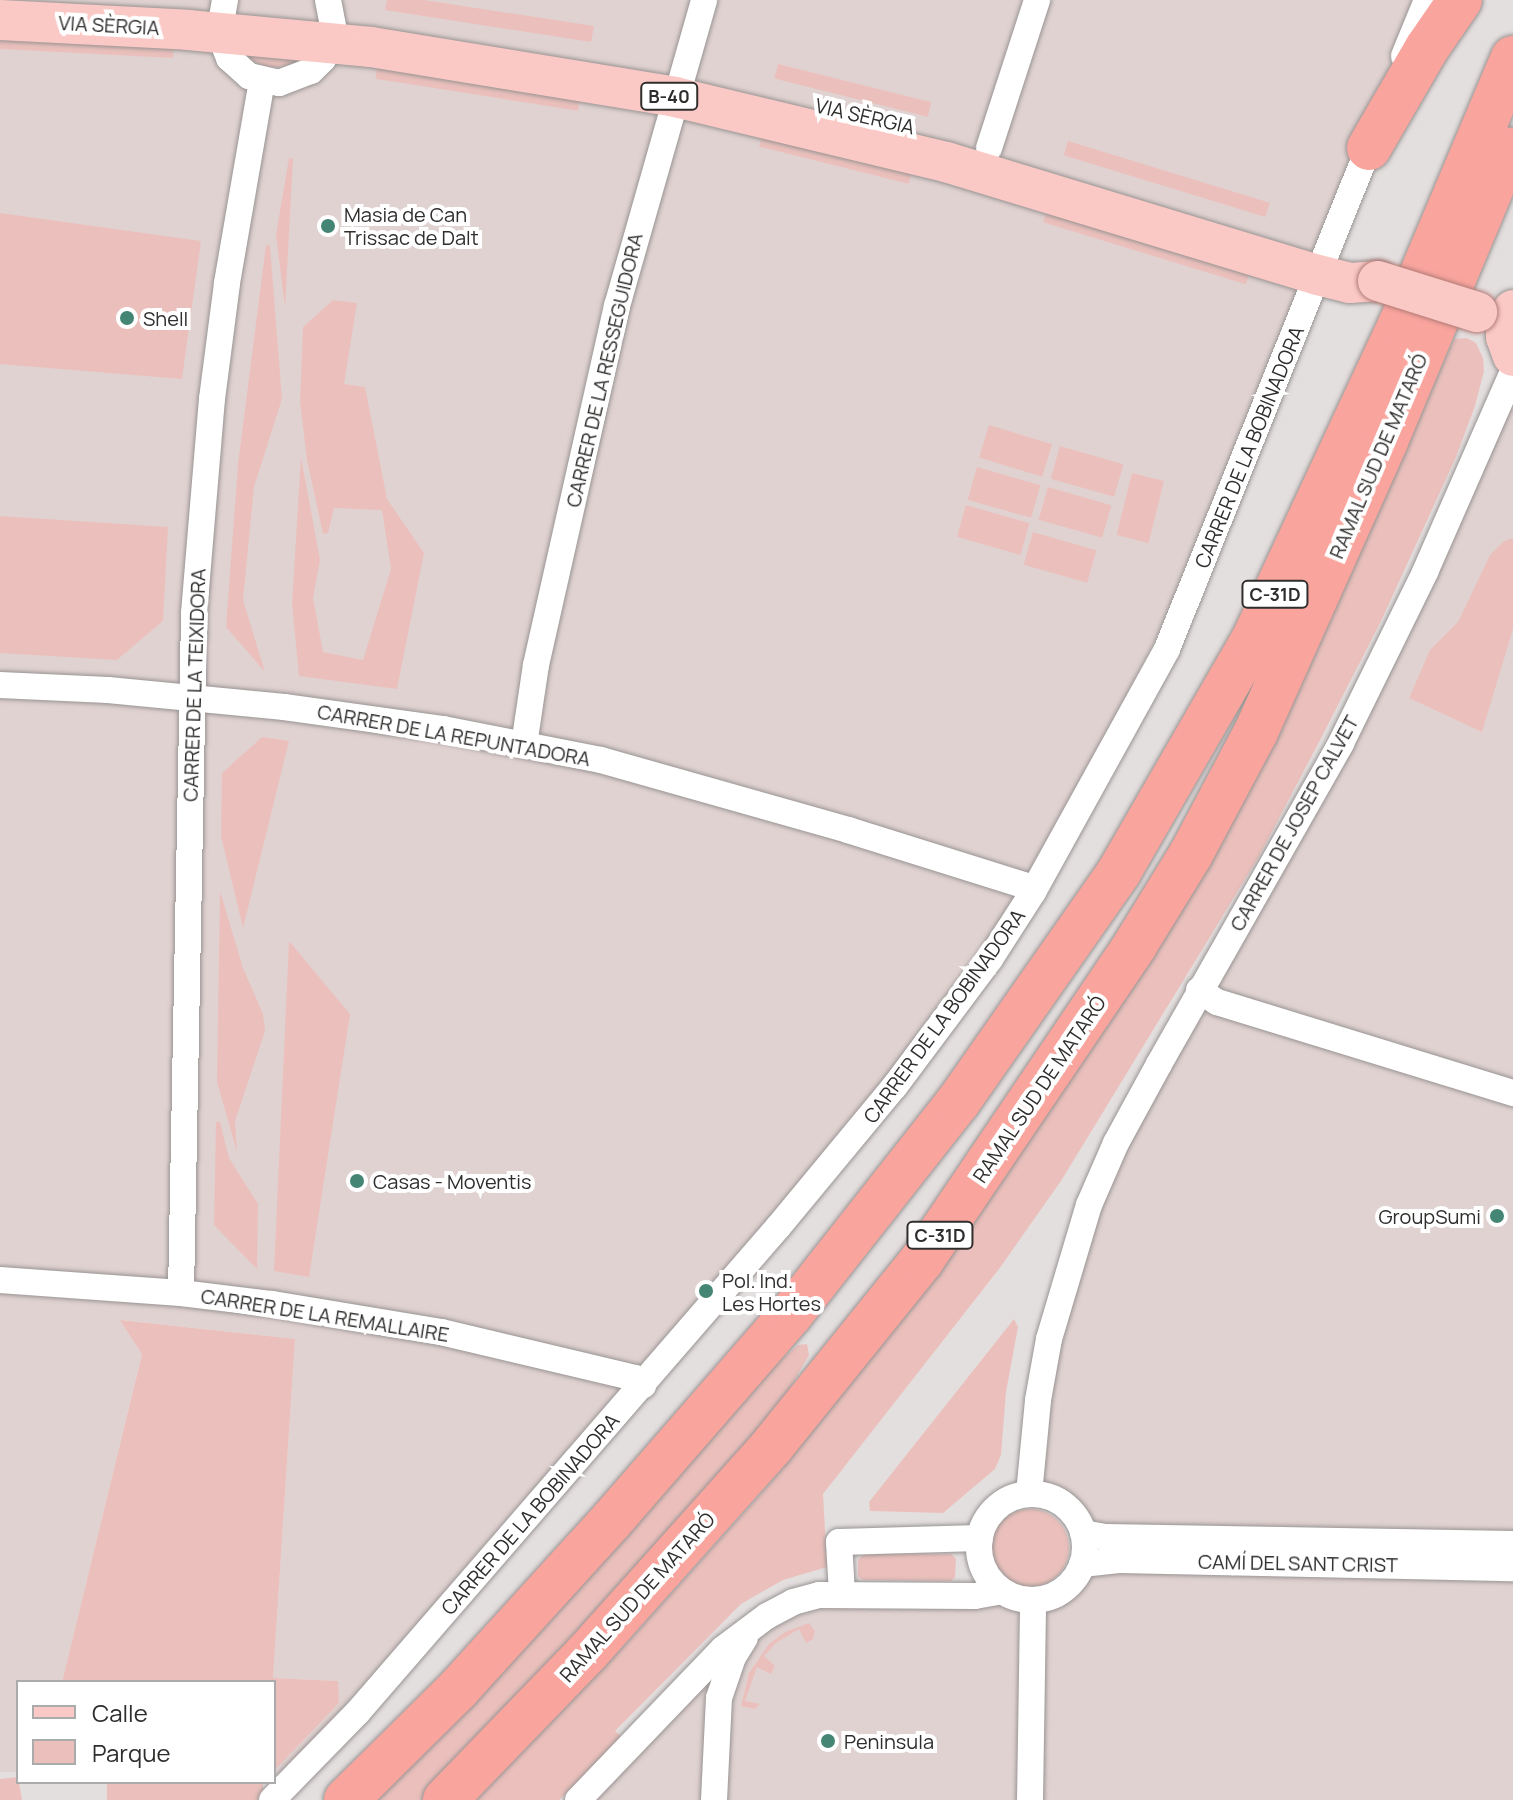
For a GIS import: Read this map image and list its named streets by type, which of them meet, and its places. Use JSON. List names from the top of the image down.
{
  "streets": {
    "highway": ["RAMAL SUD DE MATARÓ", "C-31D"],
    "main road": ["VIA SÈRGIA", "B-40"],
    "street": [
      "CARRER DE LA RESSEGUIDORA",
      "CARRER DE LA BOBINADORA",
      "CARRER DE LA TEIXIDORA",
      "CARRER DE LA REPUNTADORA",
      "CARRER DE JOSEP CALVET",
      "CARRER DE LA REMALLAIRE",
      "CAMÍ DEL SANT CRIST"
    ]
  },
  "crossings": [
    ["VIA SÈRGIA", "CARRER DE LA RESSEGUIDORA"],
    ["VIA SÈRGIA", "CARRER DE LA BOBINADORA"],
    ["CARRER DE LA RESSEGUIDORA", "CARRER DE LA REPUNTADORA"],
    ["CARRER DE LA BOBINADORA", "CARRER DE LA REPUNTADORA"],
    ["CARRER DE LA BOBINADORA", "CARRER DE LA REMALLAIRE"],
    ["CARRER DE LA TEIXIDORA", "CARRER DE LA REPUNTADORA"],
    ["CARRER DE LA TEIXIDORA", "CARRER DE LA REMALLAIRE"],
    ["CARRER DE JOSEP CALVET", "CAMÍ DEL SANT CRIST"]
  ],
  "places": [
    "Masia de Can Trissac de Dalt",
    "Shell",
    "Casas - Moventis",
    "GroupSumi",
    "Pol. Ind. Les Hortes",
    "Peninsula"
  ],
  "legend": ["Calle", "Parque"]
}
